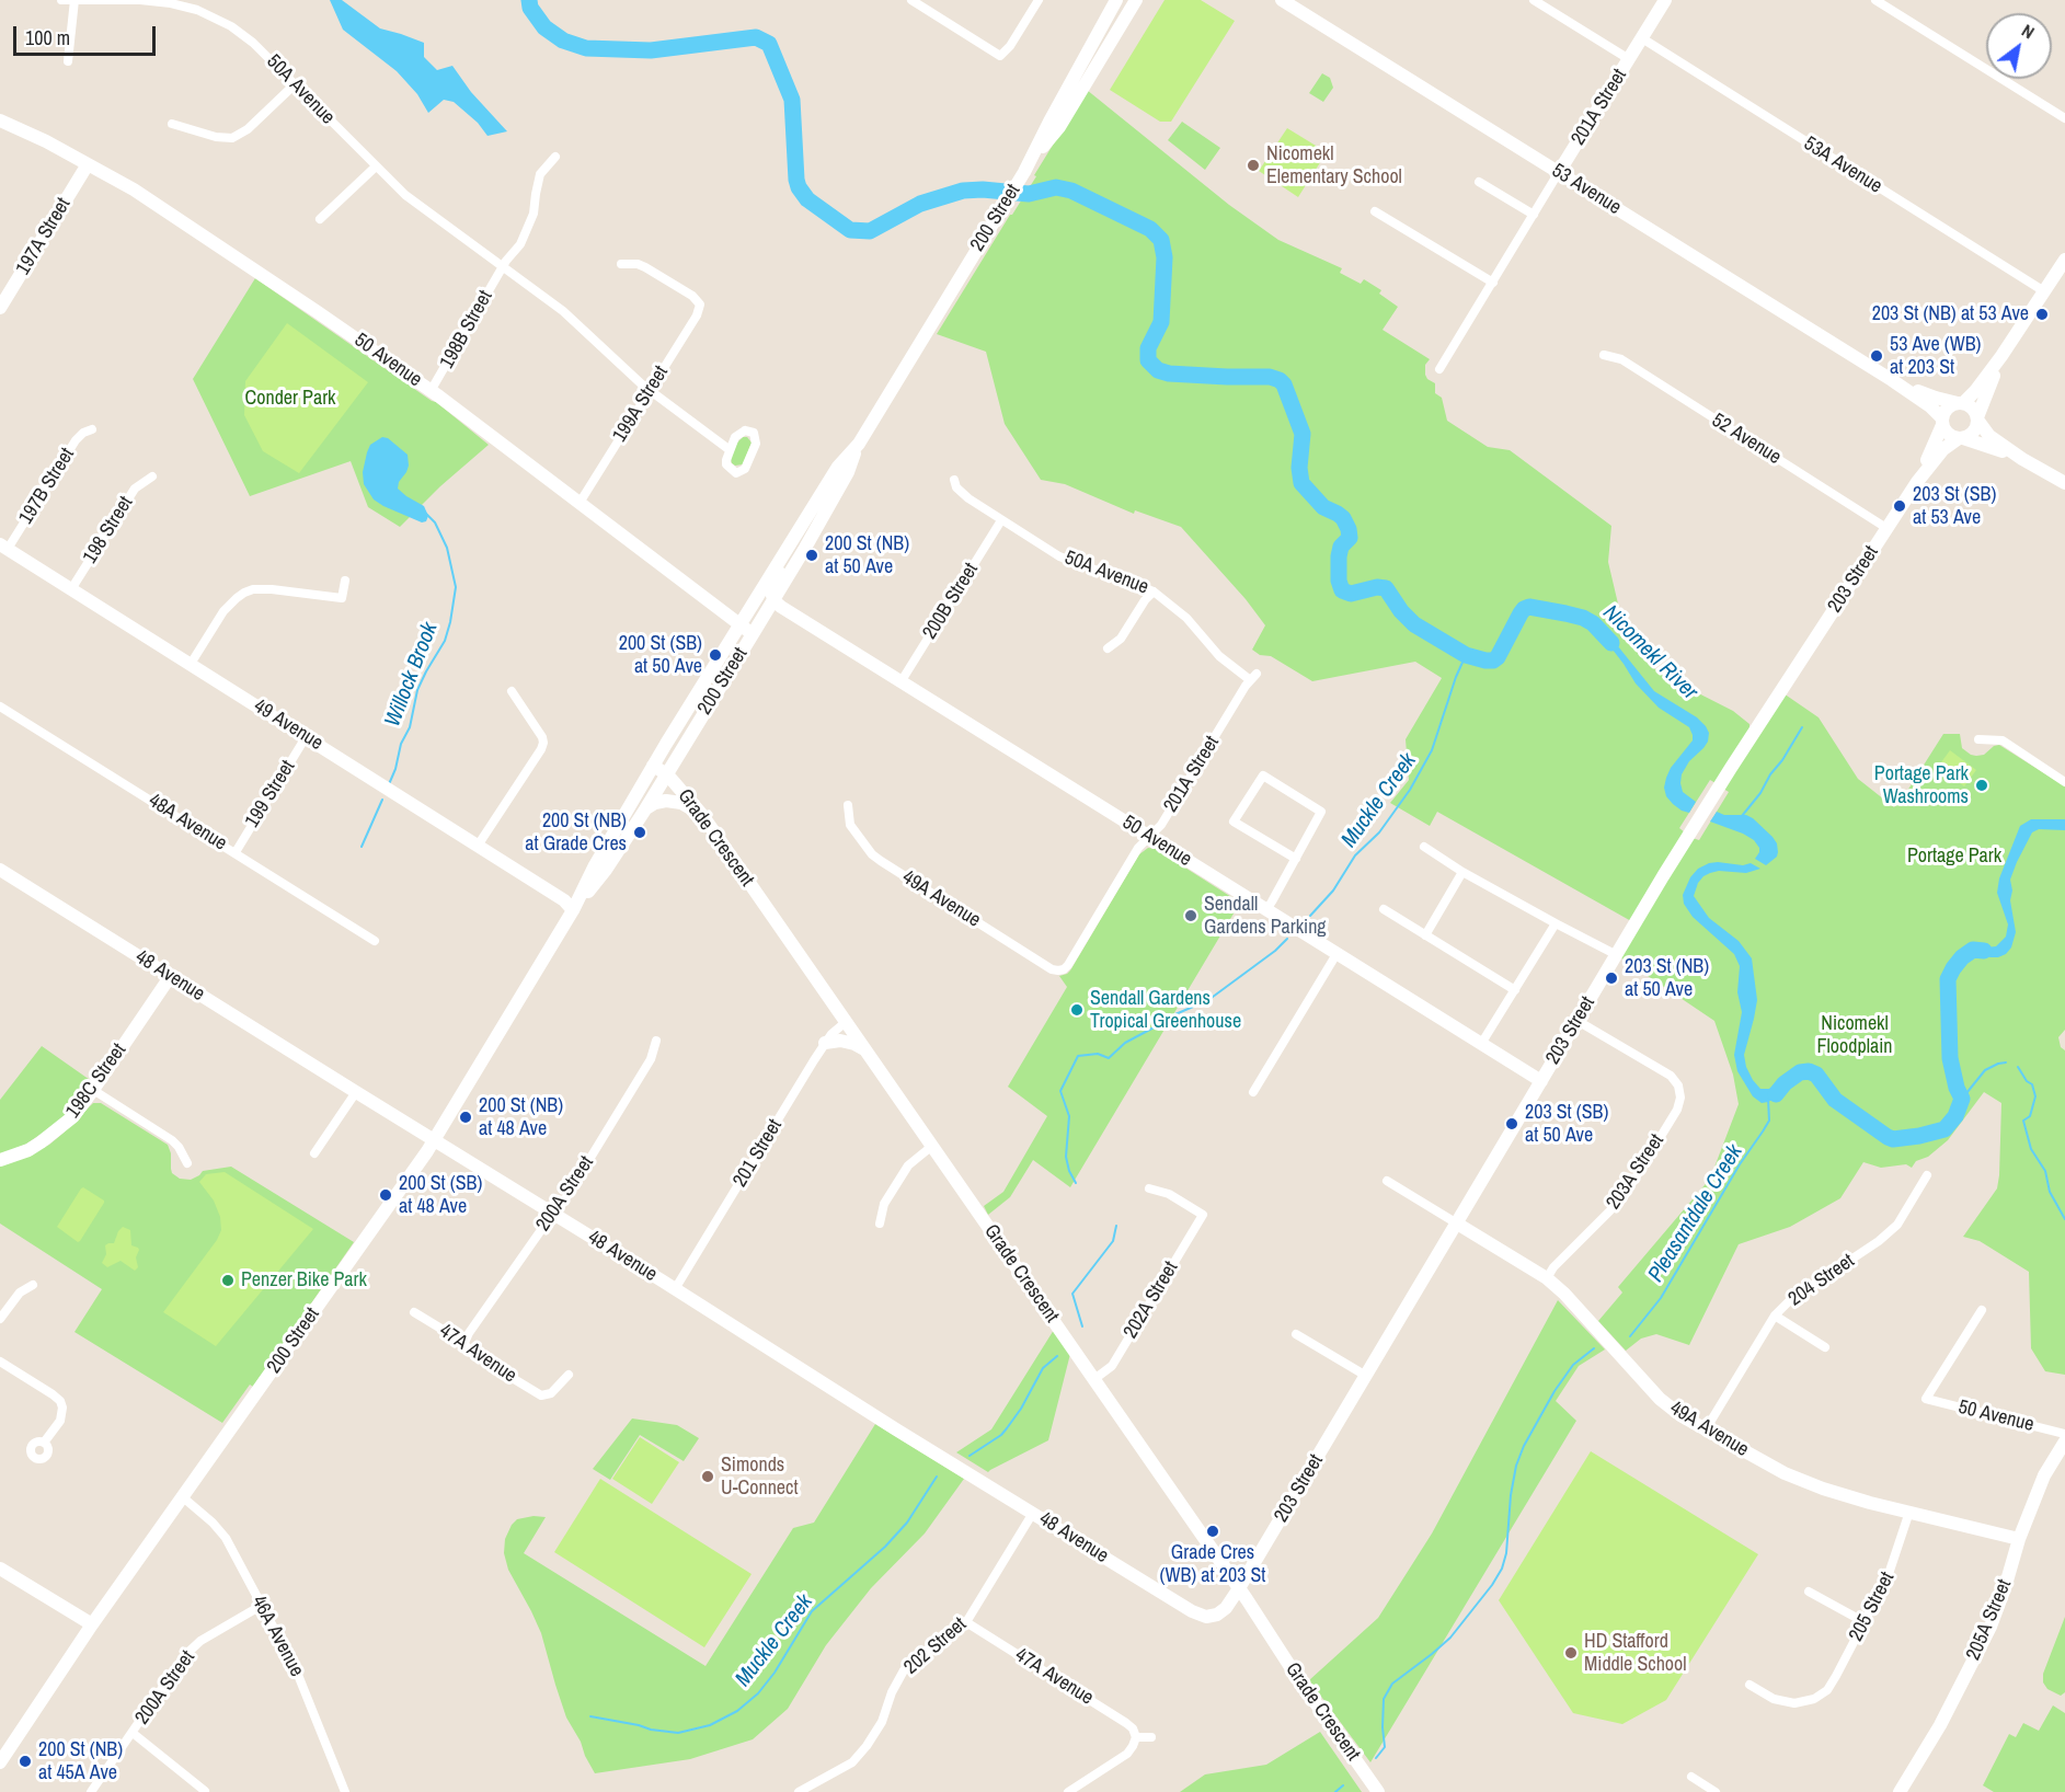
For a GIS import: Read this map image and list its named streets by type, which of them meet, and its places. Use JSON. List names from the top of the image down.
{
  "streets": {
    "street": [
      "50A Avenue",
      "201A Street",
      "53A Avenue",
      "53 Avenue",
      "200 Street",
      "197A Street",
      "198B Street",
      "50 Avenue",
      "199A Street",
      "52 Avenue",
      "197B Street",
      "198 Street",
      "203 Street",
      "200B Street",
      "49 Avenue",
      "199 Street",
      "48A Avenue",
      "Grade Crescent",
      "49A Avenue",
      "48 Avenue",
      "198C Street",
      "201 Street",
      "203A Street",
      "200A Street",
      "204 Street",
      "202A Street",
      "47A Avenue",
      "205 Street",
      "205A Street",
      "46A Avenue",
      "202 Street"
    ]
  },
  "crossings": [
    ["50A Avenue", "201A Street"],
    ["50A Avenue", "198B Street"],
    ["50A Avenue", "199A Street"],
    ["50A Avenue", "200B Street"],
    ["201A Street", "53A Avenue"],
    ["201A Street", "53 Avenue"],
    ["201A Street", "50 Avenue"],
    ["201A Street", "49A Avenue"],
    ["53 Avenue", "203 Street"],
    ["200 Street", "50 Avenue"],
    ["200 Street", "49 Avenue"],
    ["200 Street", "Grade Crescent"],
    ["200 Street", "48 Avenue"],
    ["200 Street", "46A Avenue"],
    ["197A Street", "50 Avenue"],
    ["198B Street", "50 Avenue"],
    ["50 Avenue", "199A Street"],
    ["50 Avenue", "203 Street"],
    ["50 Avenue", "200B Street"],
    ["52 Avenue", "203 Street"],
    ["197B Street", "49 Avenue"],
    ["198 Street", "49 Avenue"],
    ["203 Street", "Grade Crescent"],
    ["203 Street", "49A Avenue"],
    ["203 Street", "48 Avenue"],
    ["203 Street", "203A Street"],
    ["49 Avenue", "199 Street"],
    ["199 Street", "48A Avenue"],
    ["Grade Crescent", "48 Avenue"],
    ["Grade Crescent", "201 Street"],
    ["Grade Crescent", "202A Street"],
    ["49A Avenue", "203A Street"],
    ["49A Avenue", "204 Street"],
    ["49A Avenue", "205 Street"],
    ["49A Avenue", "205A Street"],
    ["48 Avenue", "198C Street"],
    ["48 Avenue", "201 Street"],
    ["48 Avenue", "200A Street"],
    ["48 Avenue", "202 Street"],
    ["200A Street", "47A Avenue"],
    ["200A Street", "46A Avenue"],
    ["47A Avenue", "202 Street"]
  ],
  "water": [
    "Nicomekl River",
    "Willock Brook",
    "Muckle Creek",
    "Pleasantdale Creek"
  ],
  "parks": ["Conder Park", "Portage Park", "Nicomekl Floodplain"],
  "places": [
    "Nicomekl Elementary School",
    "203 St (NB) at 53 Ave",
    "53 Ave (WB) at 203 St",
    "203 St (SB) at 53 Ave",
    "200 St (NB) at 50 Ave",
    "200 St (SB) at 50 Ave",
    "Portage Park Washrooms",
    "200 St (NB) at Grade Cres",
    "Sendall Gardens Parking",
    "203 St (NB) at 50 Ave",
    "Sendall Gardens Tropical Greenhouse",
    "200 St (NB) at 48 Ave",
    "203 St (SB) at 50 Ave",
    "200 St (SB) at 48 Ave",
    "Penzer Bike Park",
    "Simonds U-Connect",
    "Grade Cres (WB) at 203 St",
    "HD Stafford Middle School",
    "200 St (NB) at 45A Ave"
  ],
  "scale_bar": "100 m",
  "north": "top right"
}
